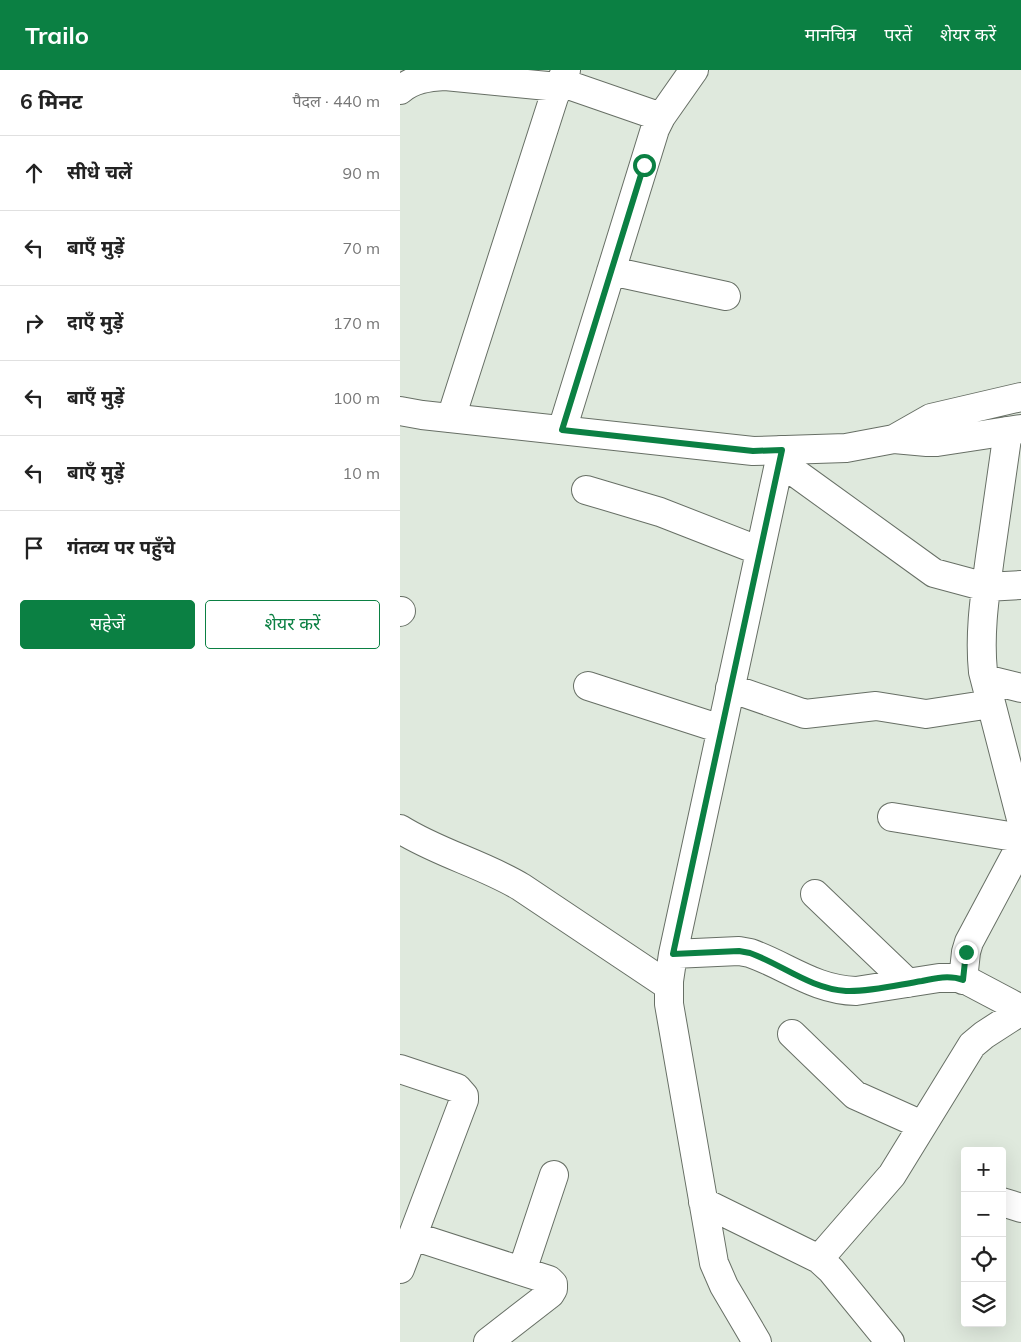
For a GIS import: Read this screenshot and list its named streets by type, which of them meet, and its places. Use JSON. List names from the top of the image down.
{
  "page": {
    "header": "Trailo",
    "nav": ["मानचित्र", "परतें", "शेयर करें"],
    "heading": ["6 मिनट", "पैदल · 440 m"],
    "list": [
      ["सीधे चलें", "90 m"],
      ["बाएँ मुड़ें", "70 m"],
      ["दाएँ मुड़ें", "170 m"],
      ["बाएँ मुड़ें", "100 m"],
      ["बाएँ मुड़ें", "10 m"],
      "गंतव्य पर पहुँचे"
    ],
    "buttons": ["सहेजें", "शेयर करें"],
    "map_buttons": ["+", "−"]
  }
}
